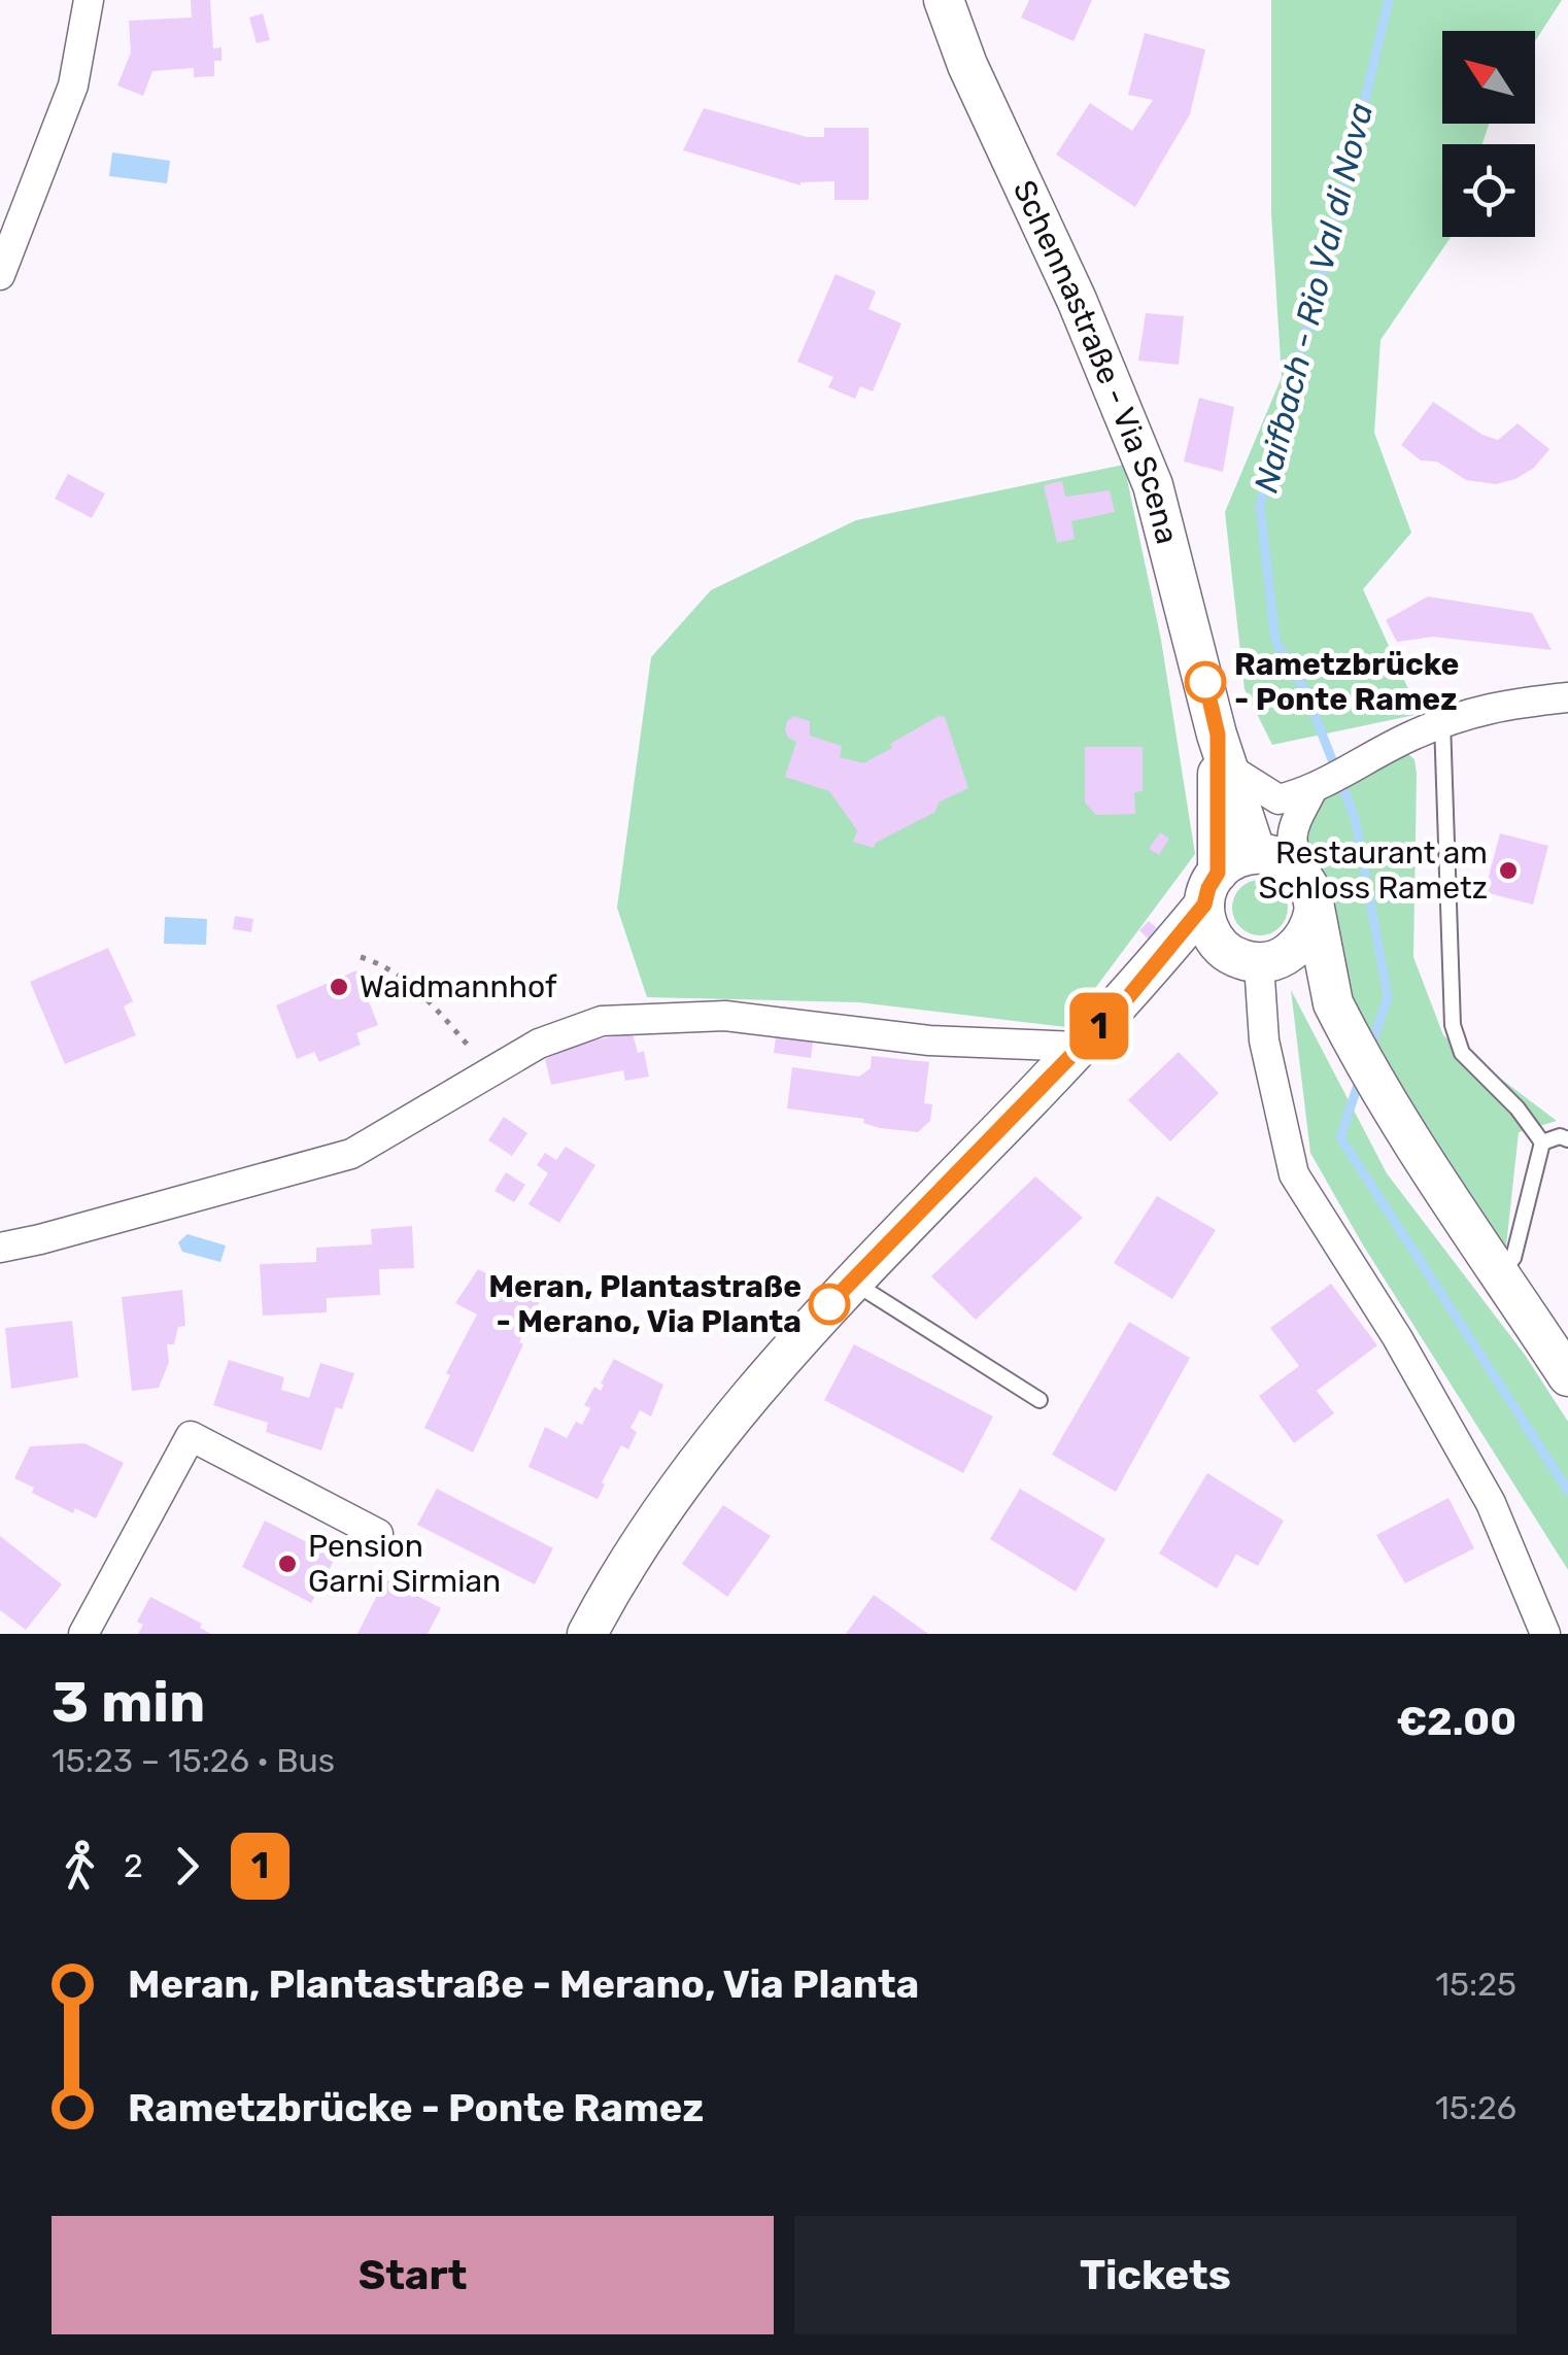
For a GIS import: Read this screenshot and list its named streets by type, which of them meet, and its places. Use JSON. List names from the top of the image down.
{
  "streets": {
    "main road": ["Schennastraße - Via Scena"]
  },
  "water": ["Naifbach - Rio Val di Nova"],
  "places": [
    "Rametzbrücke - Ponte Ramez",
    "Restaurant am Schloss Rametz",
    "Waidmannhof",
    "Meran, Plantastraße - Merano, Via Planta",
    "Pension Garni Sirmian"
  ],
  "lines": ["bus line 1"],
  "north": "top left",
  "page": {
    "on_map": "1",
    "heading": ["3 min", "15:23 – 15:26 · Bus", "€2.00"],
    "legs": ["2", "1"],
    "list": [
      {
        "name": "Meran, Plantastraße - Merano, Via Planta",
        "value": "15:25"
      },
      {
        "name": "Rametzbrücke - Ponte Ramez",
        "value": "15:26"
      }
    ],
    "buttons": ["Start", "Tickets"]
  }
}
